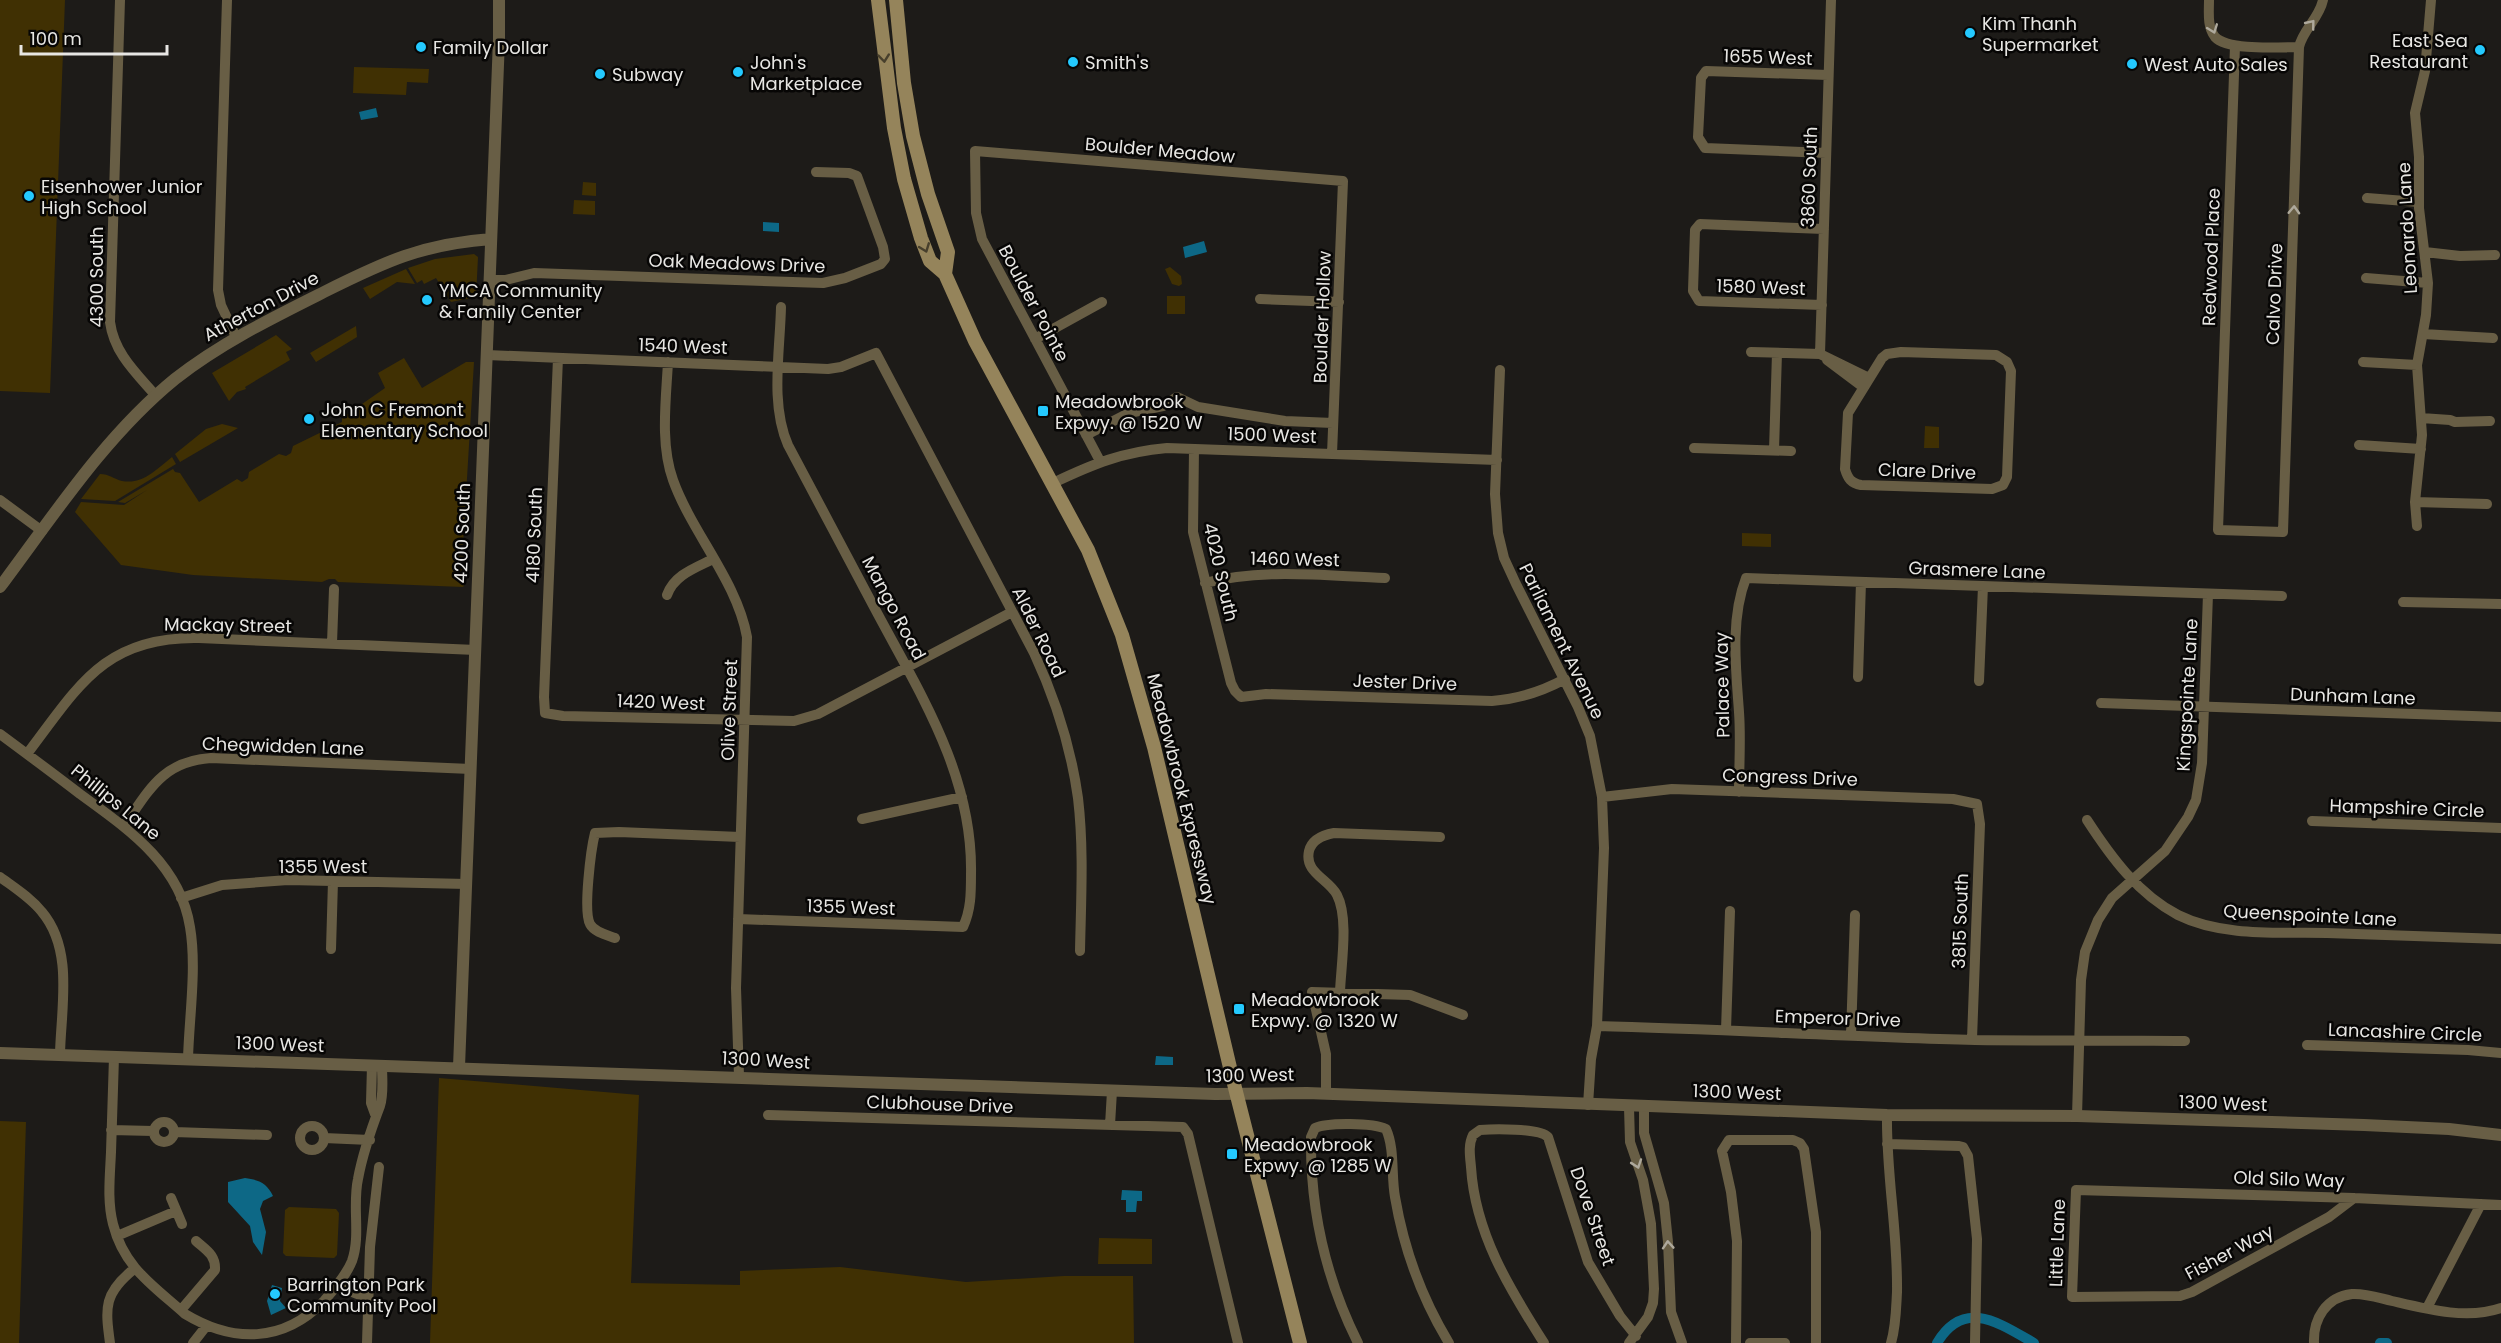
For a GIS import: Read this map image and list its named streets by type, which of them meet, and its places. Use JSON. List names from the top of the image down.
{
  "streets": {
    "main road": ["Meadowbrook Expressway"],
    "street": [
      "1655 West",
      "Boulder Meadow",
      "3860 South",
      "Leonardo Lane",
      "Redwood Place",
      "Oak Meadows Drive",
      "4300 South",
      "1580 West",
      "Calvo Drive",
      "Boulder Pointe",
      "Atherton Drive",
      "Boulder Hollow",
      "1540 West",
      "1500 West",
      "Clare Drive",
      "4200 South",
      "4180 South",
      "1460 West",
      "Grasmere Lane",
      "4020 South",
      "Mango Road",
      "Mackay Street",
      "Alder Road",
      "Parliament Avenue",
      "Jester Drive",
      "Palace Way",
      "Kingspointe Lane",
      "Dunham Lane",
      "1420 West",
      "Olive Street",
      "Chegwidden Lane",
      "Congress Drive",
      "Phillips Lane",
      "Hampshire Circle",
      "1355 West",
      "Queenspointe Lane",
      "3815 South",
      "Emperor Drive",
      "Lancashire Circle",
      "1300 West",
      "Clubhouse Drive",
      "Old Silo Way",
      "Dove Street",
      "Little Lane",
      "Fisher Way"
    ]
  },
  "crossings": [
    ["1655 West", "3860 South"],
    ["Boulder Meadow", "Boulder Pointe"],
    ["Boulder Meadow", "Boulder Hollow"],
    ["3860 South", "1580 West"],
    ["Redwood Place", "Calvo Drive"],
    ["Oak Meadows Drive", "4200 South"],
    ["4300 South", "Atherton Drive"],
    ["Boulder Pointe", "1500 West"],
    ["Atherton Drive", "4200 South"],
    ["Boulder Hollow", "1500 West"],
    ["1540 West", "4200 South"],
    ["1540 West", "4180 South"],
    ["1540 West", "Mango Road"],
    ["1540 West", "Alder Road"],
    ["1540 West", "Olive Street"],
    ["1500 West", "4020 South"],
    ["1500 West", "Parliament Avenue"],
    ["1500 West", "Meadowbrook Expressway"],
    ["4200 South", "Mackay Street"],
    ["4200 South", "Chegwidden Lane"],
    ["4200 South", "1355 West"],
    ["4200 South", "1300 West"],
    ["4180 South", "1420 West"],
    ["1460 West", "4020 South"],
    ["Grasmere Lane", "Palace Way"],
    ["Grasmere Lane", "Kingspointe Lane"],
    ["4020 South", "Jester Drive"],
    ["Mango Road", "1420 West"],
    ["Mango Road", "1355 West"],
    ["Mackay Street", "Phillips Lane"],
    ["Alder Road", "1420 West"],
    ["Parliament Avenue", "Jester Drive"],
    ["Parliament Avenue", "Congress Drive"],
    ["Parliament Avenue", "Emperor Drive"],
    ["Parliament Avenue", "1300 West"],
    ["Palace Way", "Congress Drive"],
    ["Kingspointe Lane", "Dunham Lane"],
    ["Kingspointe Lane", "Queenspointe Lane"],
    ["Kingspointe Lane", "Emperor Drive"],
    ["Kingspointe Lane", "1300 West"],
    ["1420 West", "Olive Street"],
    ["Olive Street", "1355 West"],
    ["Olive Street", "1300 West"],
    ["Chegwidden Lane", "Phillips Lane"],
    ["Congress Drive", "3815 South"],
    ["Meadowbrook Expressway", "1300 West"],
    ["Phillips Lane", "1355 West"],
    ["Phillips Lane", "1300 West"],
    ["3815 South", "Emperor Drive"],
    ["Old Silo Way", "Little Lane"],
    ["Old Silo Way", "Fisher Way"],
    ["Little Lane", "Fisher Way"]
  ],
  "one_way": ["Calvo Drive"],
  "places": {
    "other": [
      "Kim Thanh Supermarket",
      "Family Dollar",
      "East Sea Restaurant",
      "Smith's",
      "West Auto Sales",
      "John's Marketplace",
      "Subway",
      "Eisenhower Junior High School",
      "YMCA Community & Family Center",
      "John C Fremont Elementary School",
      "Barrington Park Community Pool"
    ],
    "transit": ["Meadowbrook Expwy. @ 1520 W", "Meadowbrook Expwy. @ 1320 W", "Meadowbrook Expwy. @ 1285 W"]
  },
  "scale_bar": "100 m"
}
